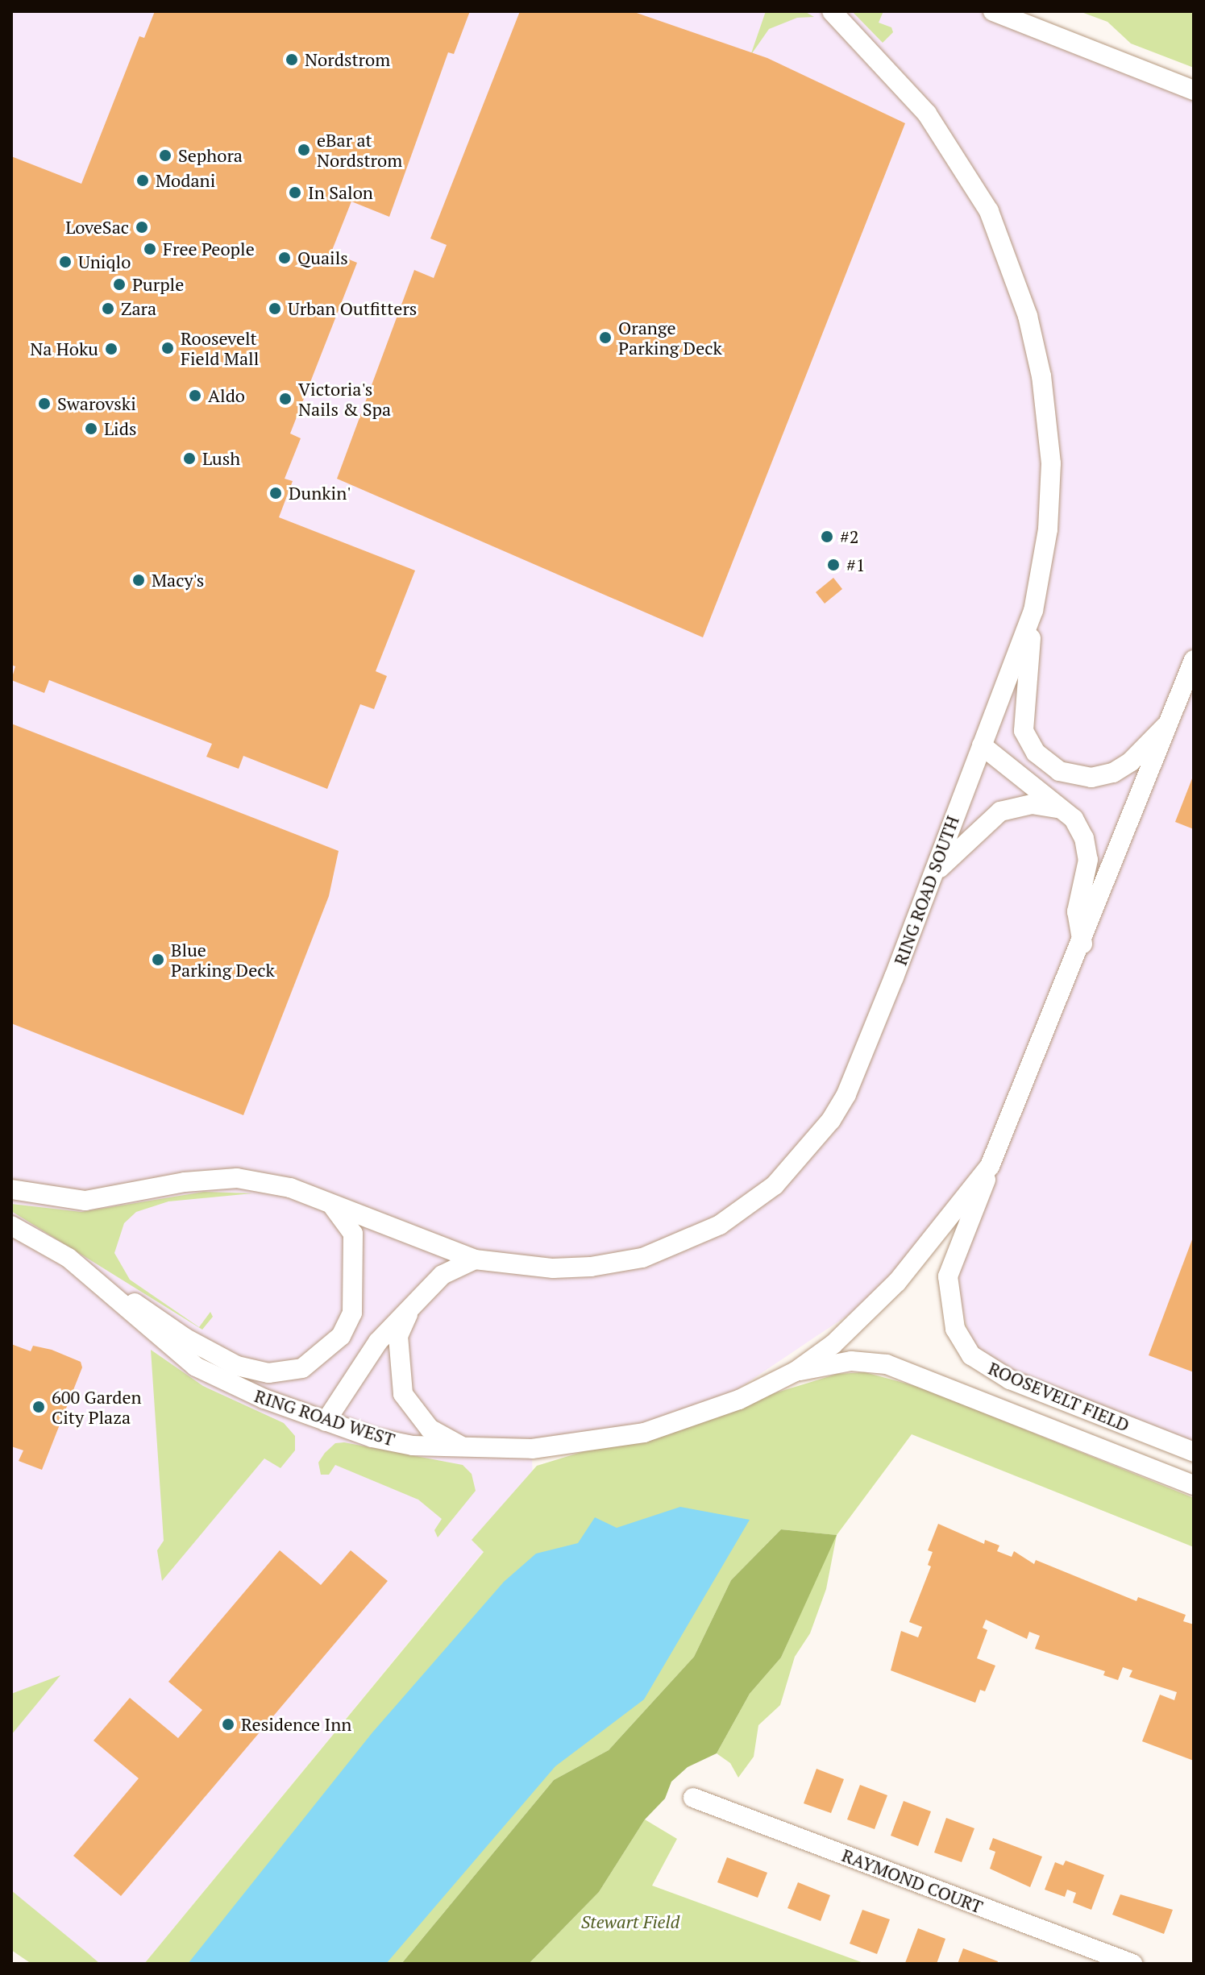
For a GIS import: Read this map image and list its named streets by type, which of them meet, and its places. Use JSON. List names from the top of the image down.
{
  "streets": {
    "street": [
      "RING ROAD SOUTH",
      "ROOSEVELT FIELD",
      "RING ROAD WEST",
      "RAYMOND COURT"
    ]
  },
  "crossings": [
    ["ROOSEVELT FIELD", "RING ROAD WEST"]
  ],
  "parks": ["Stewart Field"],
  "places": [
    "Nordstrom",
    "eBar at Nordstrom",
    "Sephora",
    "Modani",
    "In Salon",
    "LoveSac",
    "Free People",
    "Quails",
    "Uniqlo",
    "Purple",
    "Zara",
    "Urban Outfitters",
    "Orange Parking Deck",
    "Roosevelt Field Mall",
    "Na Hoku",
    "Aldo",
    "Victoria's Nails & Spa",
    "Swarovski",
    "Lids",
    "Lush",
    "Dunkin'",
    "#2",
    "#1",
    "Macy's",
    "Blue Parking Deck",
    "600 Garden City Plaza",
    "Residence Inn"
  ]
}
